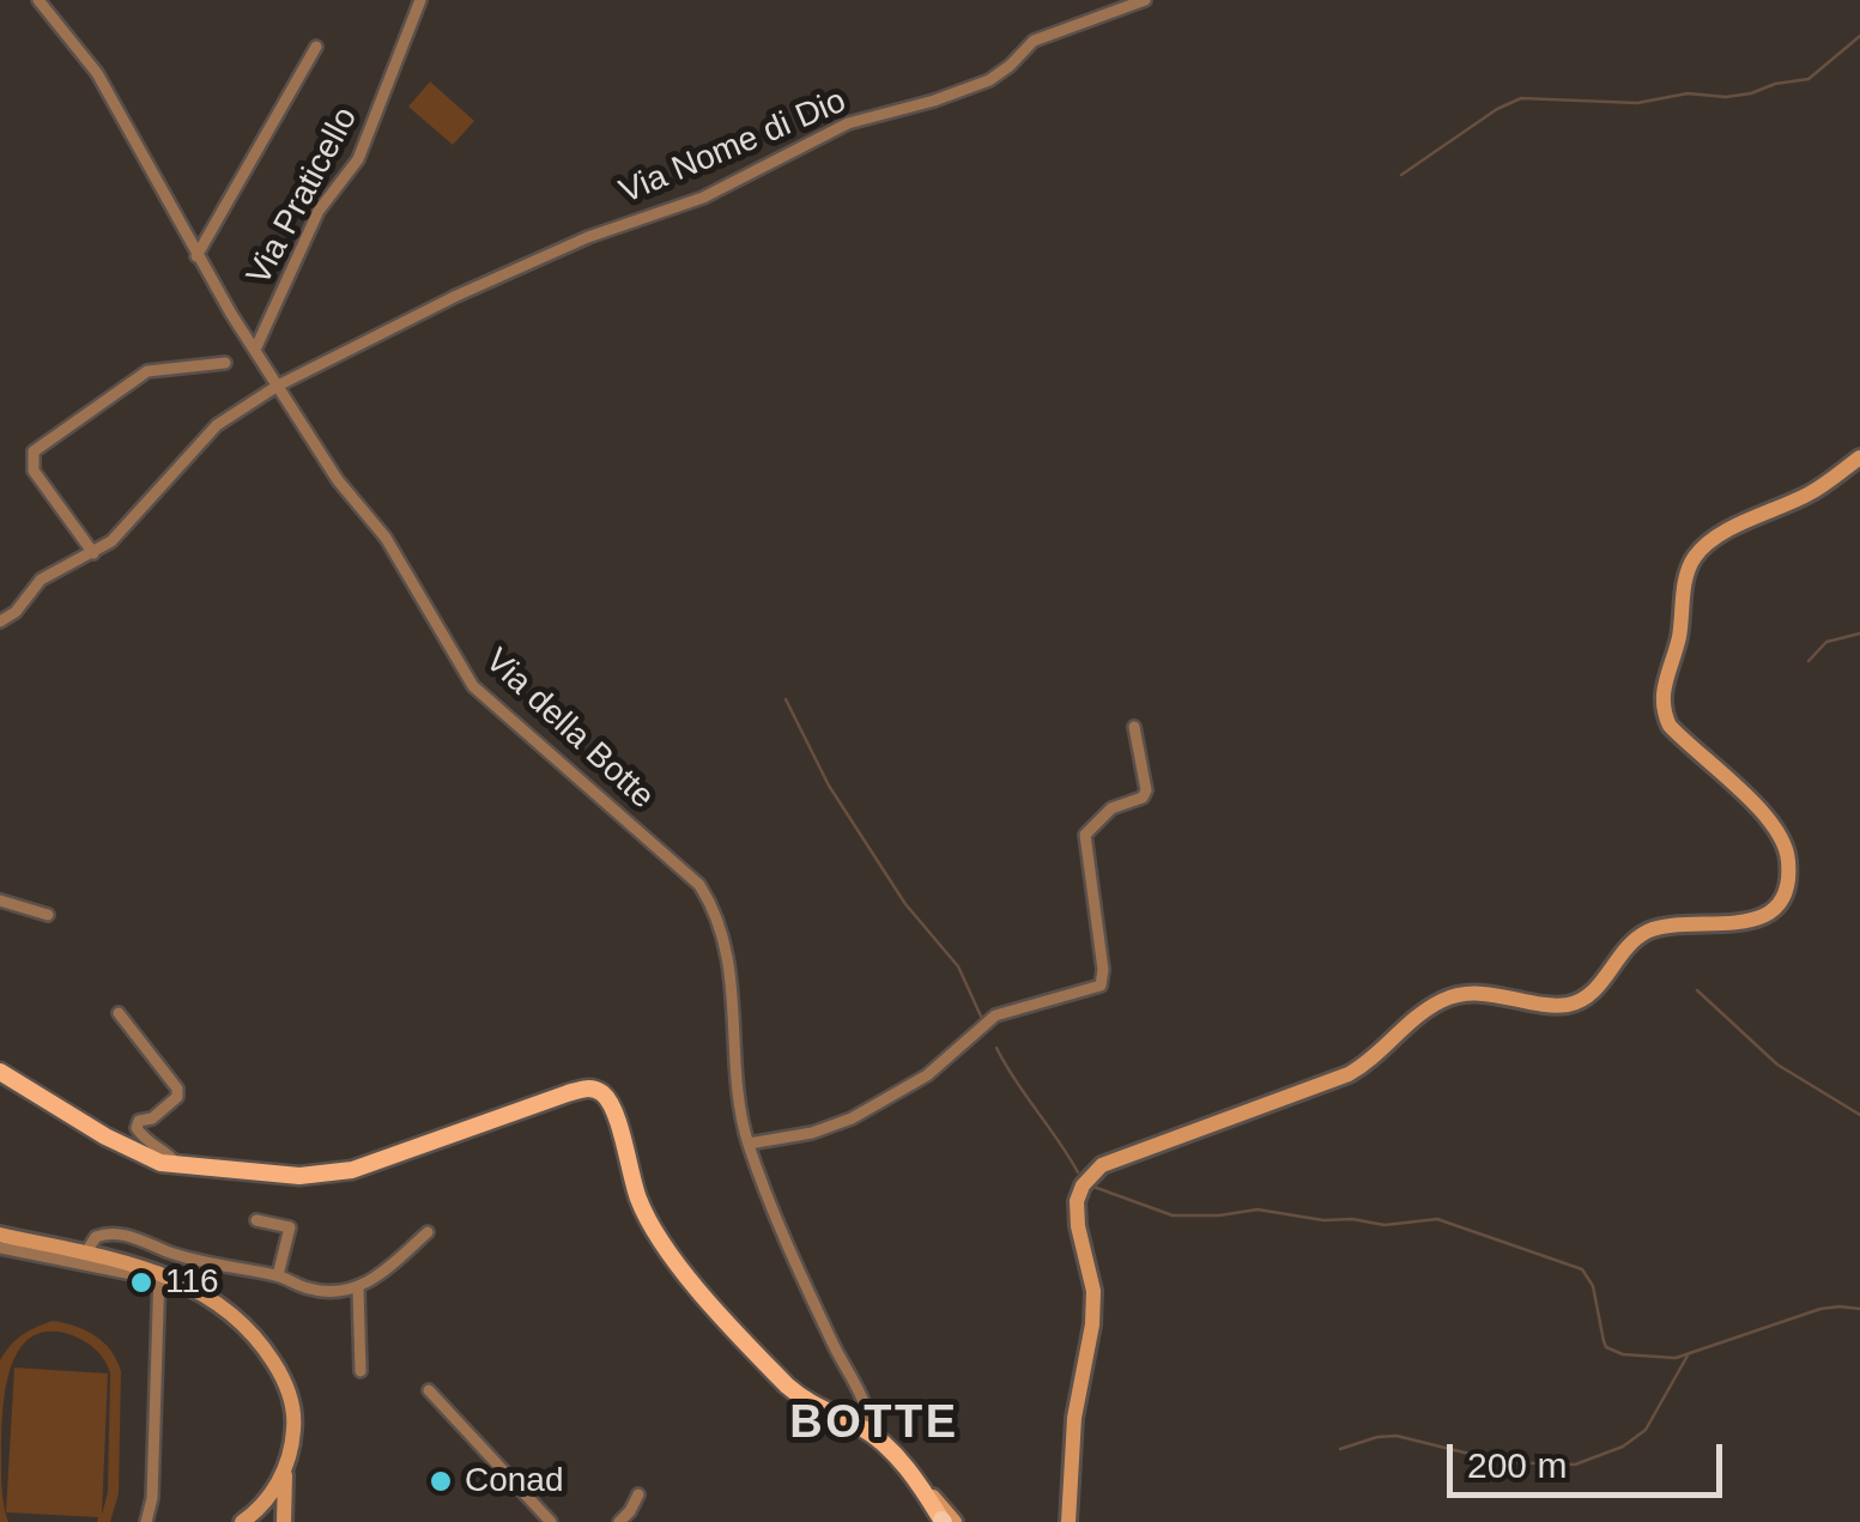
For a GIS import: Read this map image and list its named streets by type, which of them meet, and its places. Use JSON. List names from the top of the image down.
{
  "streets": {
    "street": ["Via Nome di Dio", "Via Praticello", "Via della Botte"]
  },
  "crossings": [
    ["Via Nome di Dio", "Via della Botte"],
    ["Via Praticello", "Via della Botte"]
  ],
  "districts": ["BOTTE"],
  "places": ["116", "Conad"],
  "scale_bar": "200 m"
}
